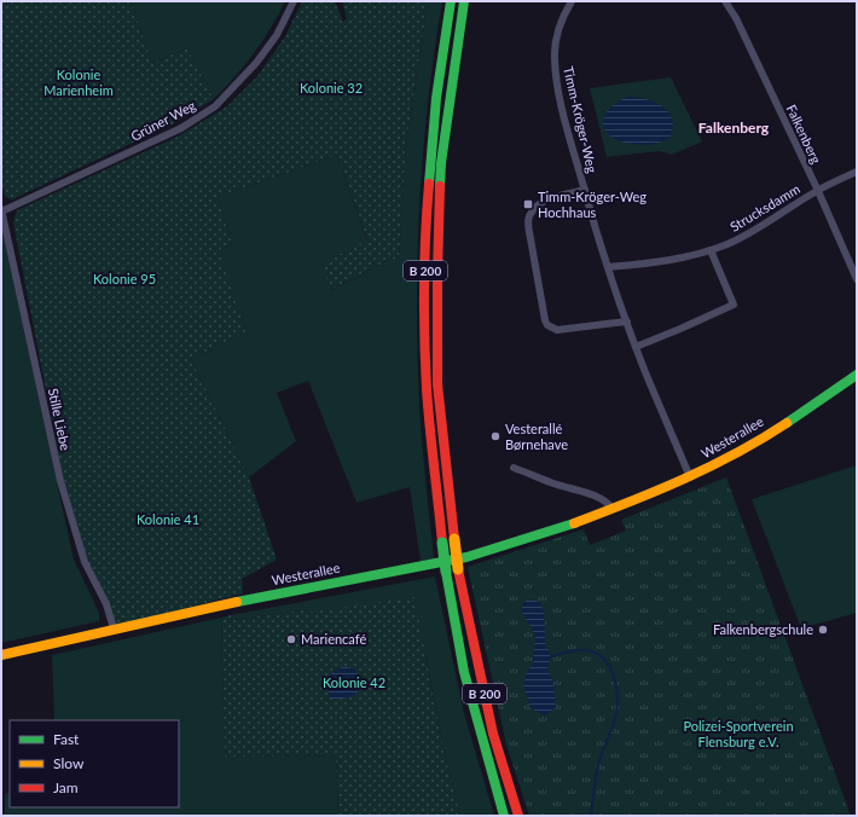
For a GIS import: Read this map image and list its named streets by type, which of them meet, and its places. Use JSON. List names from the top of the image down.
{
  "streets": {
    "main road": ["B 200", "Westerallee"],
    "street": [
      "Timm-Kröger-Weg",
      "Grüner Weg",
      "Falkenberg",
      "Strucksdamm",
      "Stille Liebe"
    ]
  },
  "crossings": [
    ["Timm-Kröger-Weg", "Strucksdamm"],
    ["Timm-Kröger-Weg", "Westerallee"],
    ["Grüner Weg", "Stille Liebe"],
    ["Falkenberg", "Strucksdamm"],
    ["Stille Liebe", "Westerallee"]
  ],
  "districts": ["Falkenberg"],
  "parks": [
    "Kolonie Marienheim",
    "Kolonie 32",
    "Kolonie 95",
    "Kolonie 41",
    "Kolonie 42",
    "Polizei-Sportverein Flensburg e.V."
  ],
  "places": {
    "transit": ["Timm-Kröger-Weg Hochhaus"],
    "other": ["Vesterallé Børnehave", "Falkenbergschule", "Mariencafé"]
  },
  "legend": ["Fast", "Slow", "Jam"]
}
